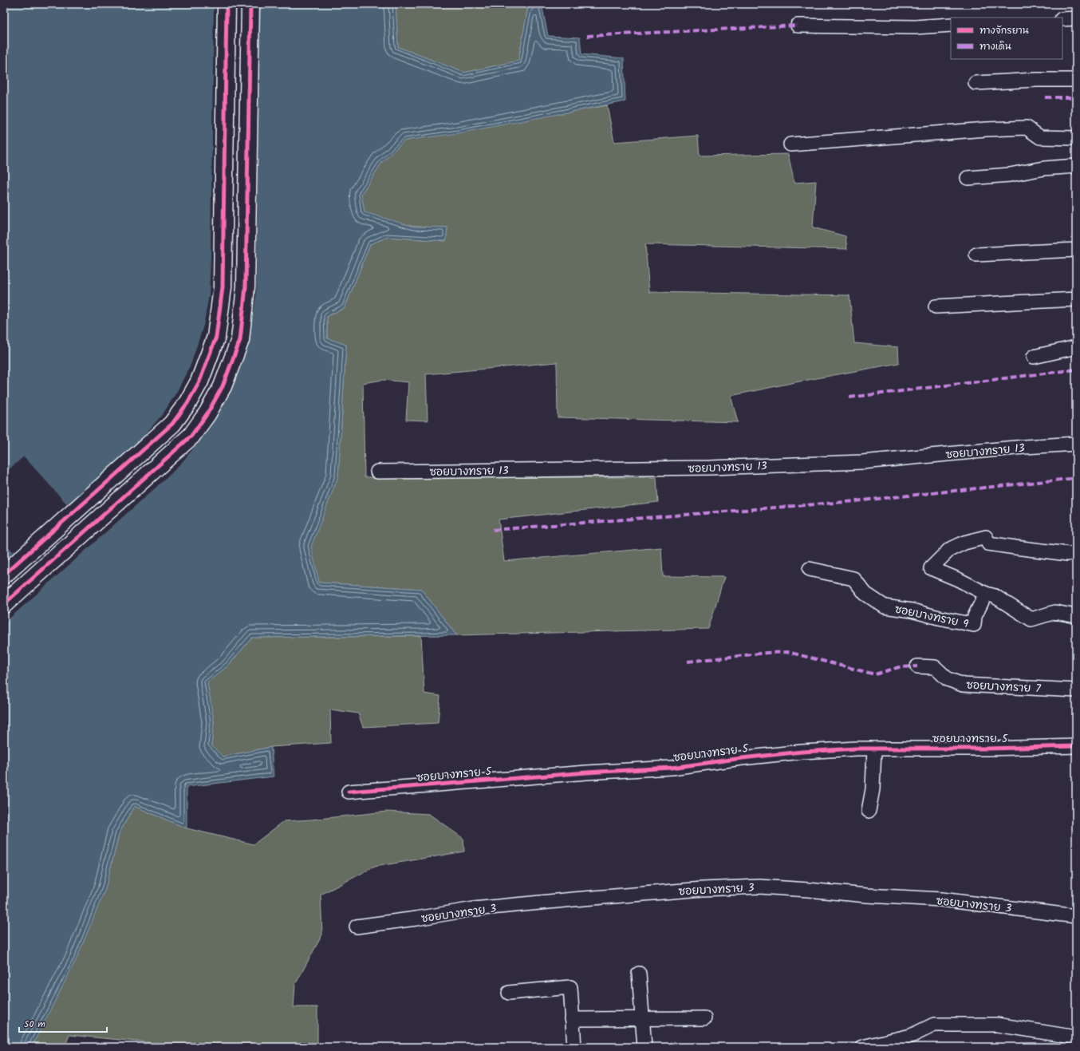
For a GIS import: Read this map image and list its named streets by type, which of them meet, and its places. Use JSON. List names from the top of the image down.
{
  "streets": {
    "street": [
      "ซอยบางทราย 13",
      "ซอยบางทราย 9",
      "ซอยบางทราย 7",
      "ซอยบางทราย 5",
      "ซอยบางทราย 3"
    ]
  },
  "legend": ["ทางจักรยาน", "ทางเดิน"],
  "scale_bar": "50 m"
}
